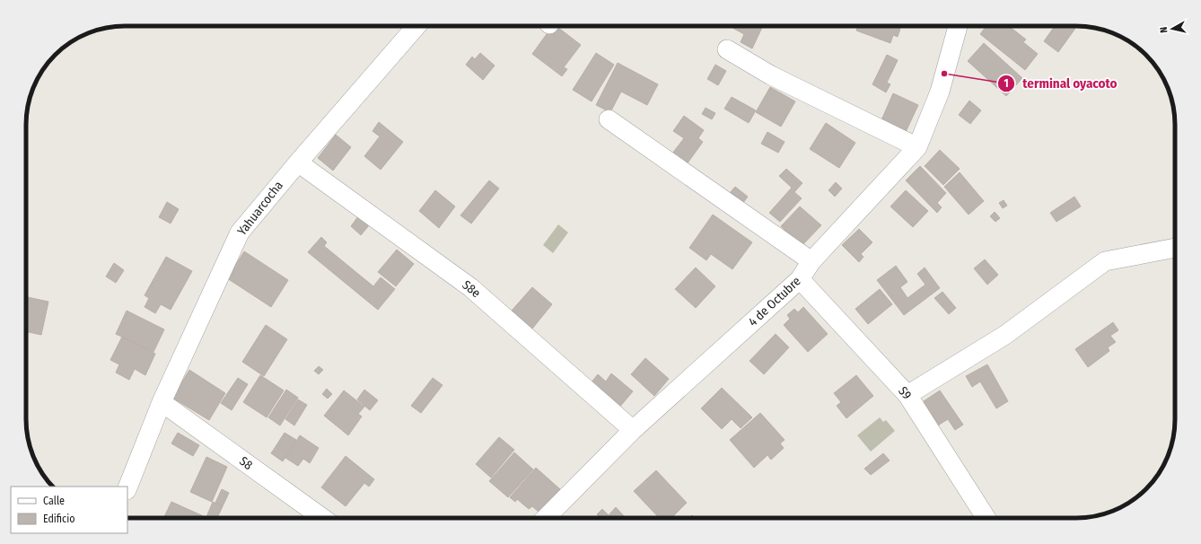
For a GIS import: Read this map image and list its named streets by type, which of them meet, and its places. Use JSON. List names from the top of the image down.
{
  "streets": {
    "street": [
      "Yahuarcocha",
      "S8e",
      "4 de Octubre",
      "S9",
      "S8"
    ]
  },
  "crossings": [
    ["Yahuarcocha", "S8e"],
    ["Yahuarcocha", "S8"],
    ["S8e", "4 de Octubre"],
    ["4 de Octubre", "S9"]
  ],
  "places": ["terminal oyacoto"],
  "legend": ["Calle", "Edificio"],
  "north": "left"
}
